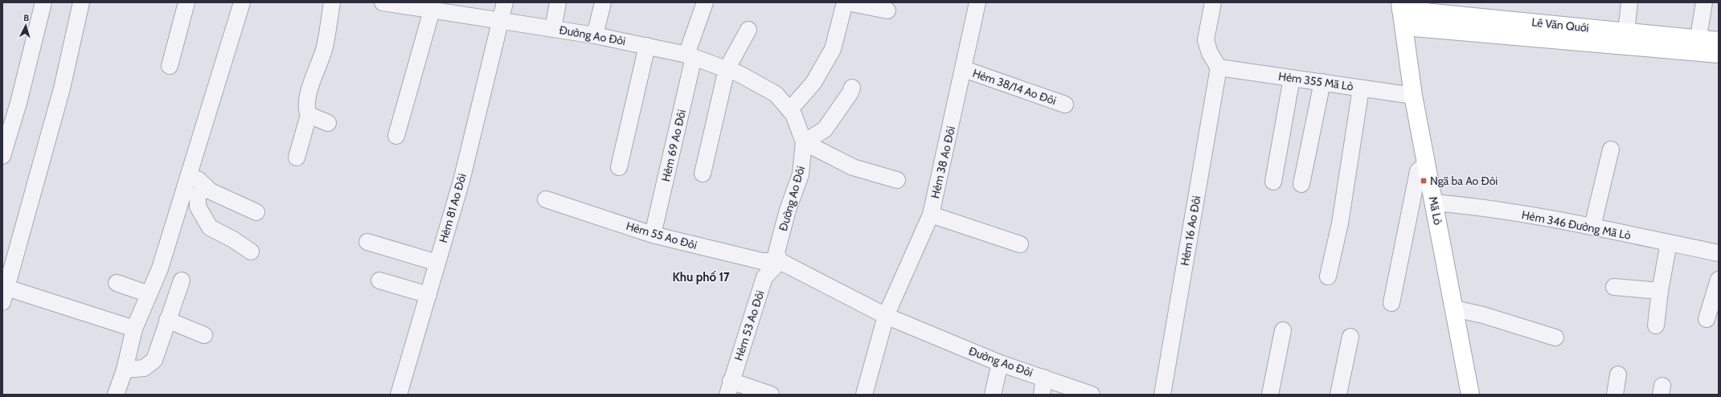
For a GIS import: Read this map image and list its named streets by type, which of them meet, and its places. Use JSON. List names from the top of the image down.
{
  "streets": {
    "main road": ["Lê Văn Quới", "Mã Lò"],
    "street": [
      "Đường Ao Đôi",
      "Hẻm 355 Mã Lò",
      "Hẻm 38/14 Ao Đôi",
      "Hẻm 69 Ao Đôi",
      "Hẻm 38 Ao Đôi",
      "Hẻm 81 Ao Đôi",
      "Hẻm 346 Đường Mã Lò",
      "Hẻm 16 Ao Đôi",
      "Hẻm 55 Ao Đôi",
      "Hẻm 53 Ao Đôi"
    ]
  },
  "crossings": [
    ["Lê Văn Quới", "Mã Lò"],
    ["Đường Ao Đôi", "Hẻm 69 Ao Đôi"],
    ["Đường Ao Đôi", "Hẻm 38 Ao Đôi"],
    ["Đường Ao Đôi", "Hẻm 81 Ao Đôi"],
    ["Đường Ao Đôi", "Hẻm 55 Ao Đôi"],
    ["Đường Ao Đôi", "Hẻm 53 Ao Đôi"],
    ["Hẻm 355 Mã Lò", "Mã Lò"],
    ["Hẻm 355 Mã Lò", "Hẻm 16 Ao Đôi"],
    ["Hẻm 38/14 Ao Đôi", "Hẻm 38 Ao Đôi"],
    ["Hẻm 69 Ao Đôi", "Hẻm 55 Ao Đôi"],
    ["Mã Lò", "Hẻm 346 Đường Mã Lò"],
    ["Hẻm 55 Ao Đôi", "Hẻm 53 Ao Đôi"]
  ],
  "districts": ["Khu phố 17"],
  "places": {
    "transit": ["Ngã ba Ao Đôi"]
  },
  "north": "top"
}
